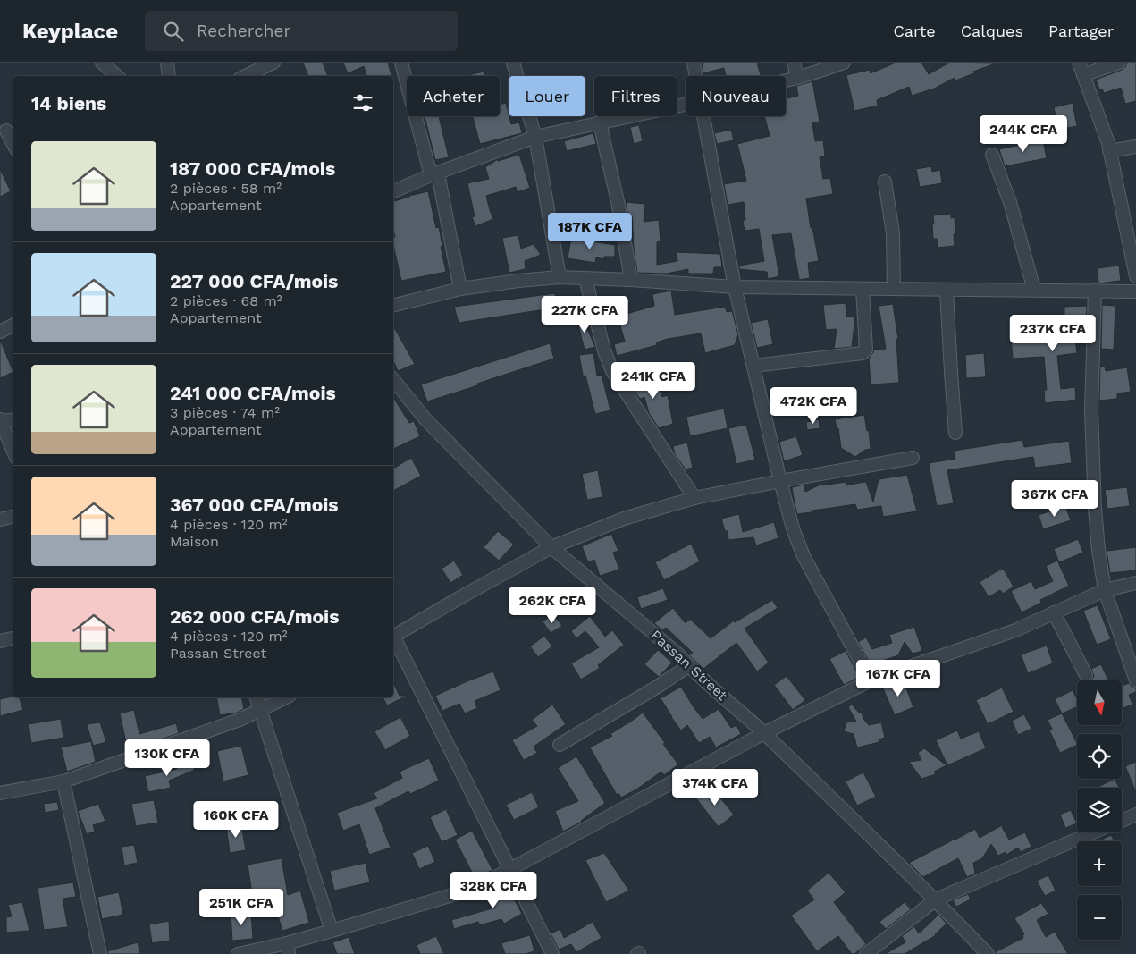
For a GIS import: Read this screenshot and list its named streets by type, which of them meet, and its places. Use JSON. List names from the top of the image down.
{
  "streets": {
    "street": ["Passan Street"]
  },
  "north": "bottom",
  "page": {
    "header": "Keyplace",
    "search": "Rechercher",
    "nav": ["Carte", "Calques", "Partager"],
    "chip": [
      "Acheter",
      "Louer",
      "Filtres",
      "Nouveau"
    ],
    "heading": "14 biens",
    "price": [
      "244K CFA",
      "187K CFA",
      "227K CFA",
      "237K CFA",
      "241K CFA",
      "472K CFA",
      "367K CFA",
      "262K CFA",
      "167K CFA",
      "130K CFA",
      "374K CFA",
      "160K CFA",
      "328K CFA",
      "251K CFA"
    ],
    "list": [
      {
        "name": "187 000 CFA/mois",
        "note": "2 pièces · 58 m² · Appartement"
      },
      {
        "name": "227 000 CFA/mois",
        "note": "2 pièces · 68 m² · Appartement"
      },
      {
        "name": "241 000 CFA/mois",
        "note": "3 pièces · 74 m² · Appartement"
      },
      {
        "name": "367 000 CFA/mois",
        "note": "4 pièces · 120 m² · Maison"
      },
      {
        "name": "262 000 CFA/mois",
        "note": "4 pièces · 120 m² · Passan Street"
      }
    ],
    "map_buttons": ["+", "−"]
  }
}
